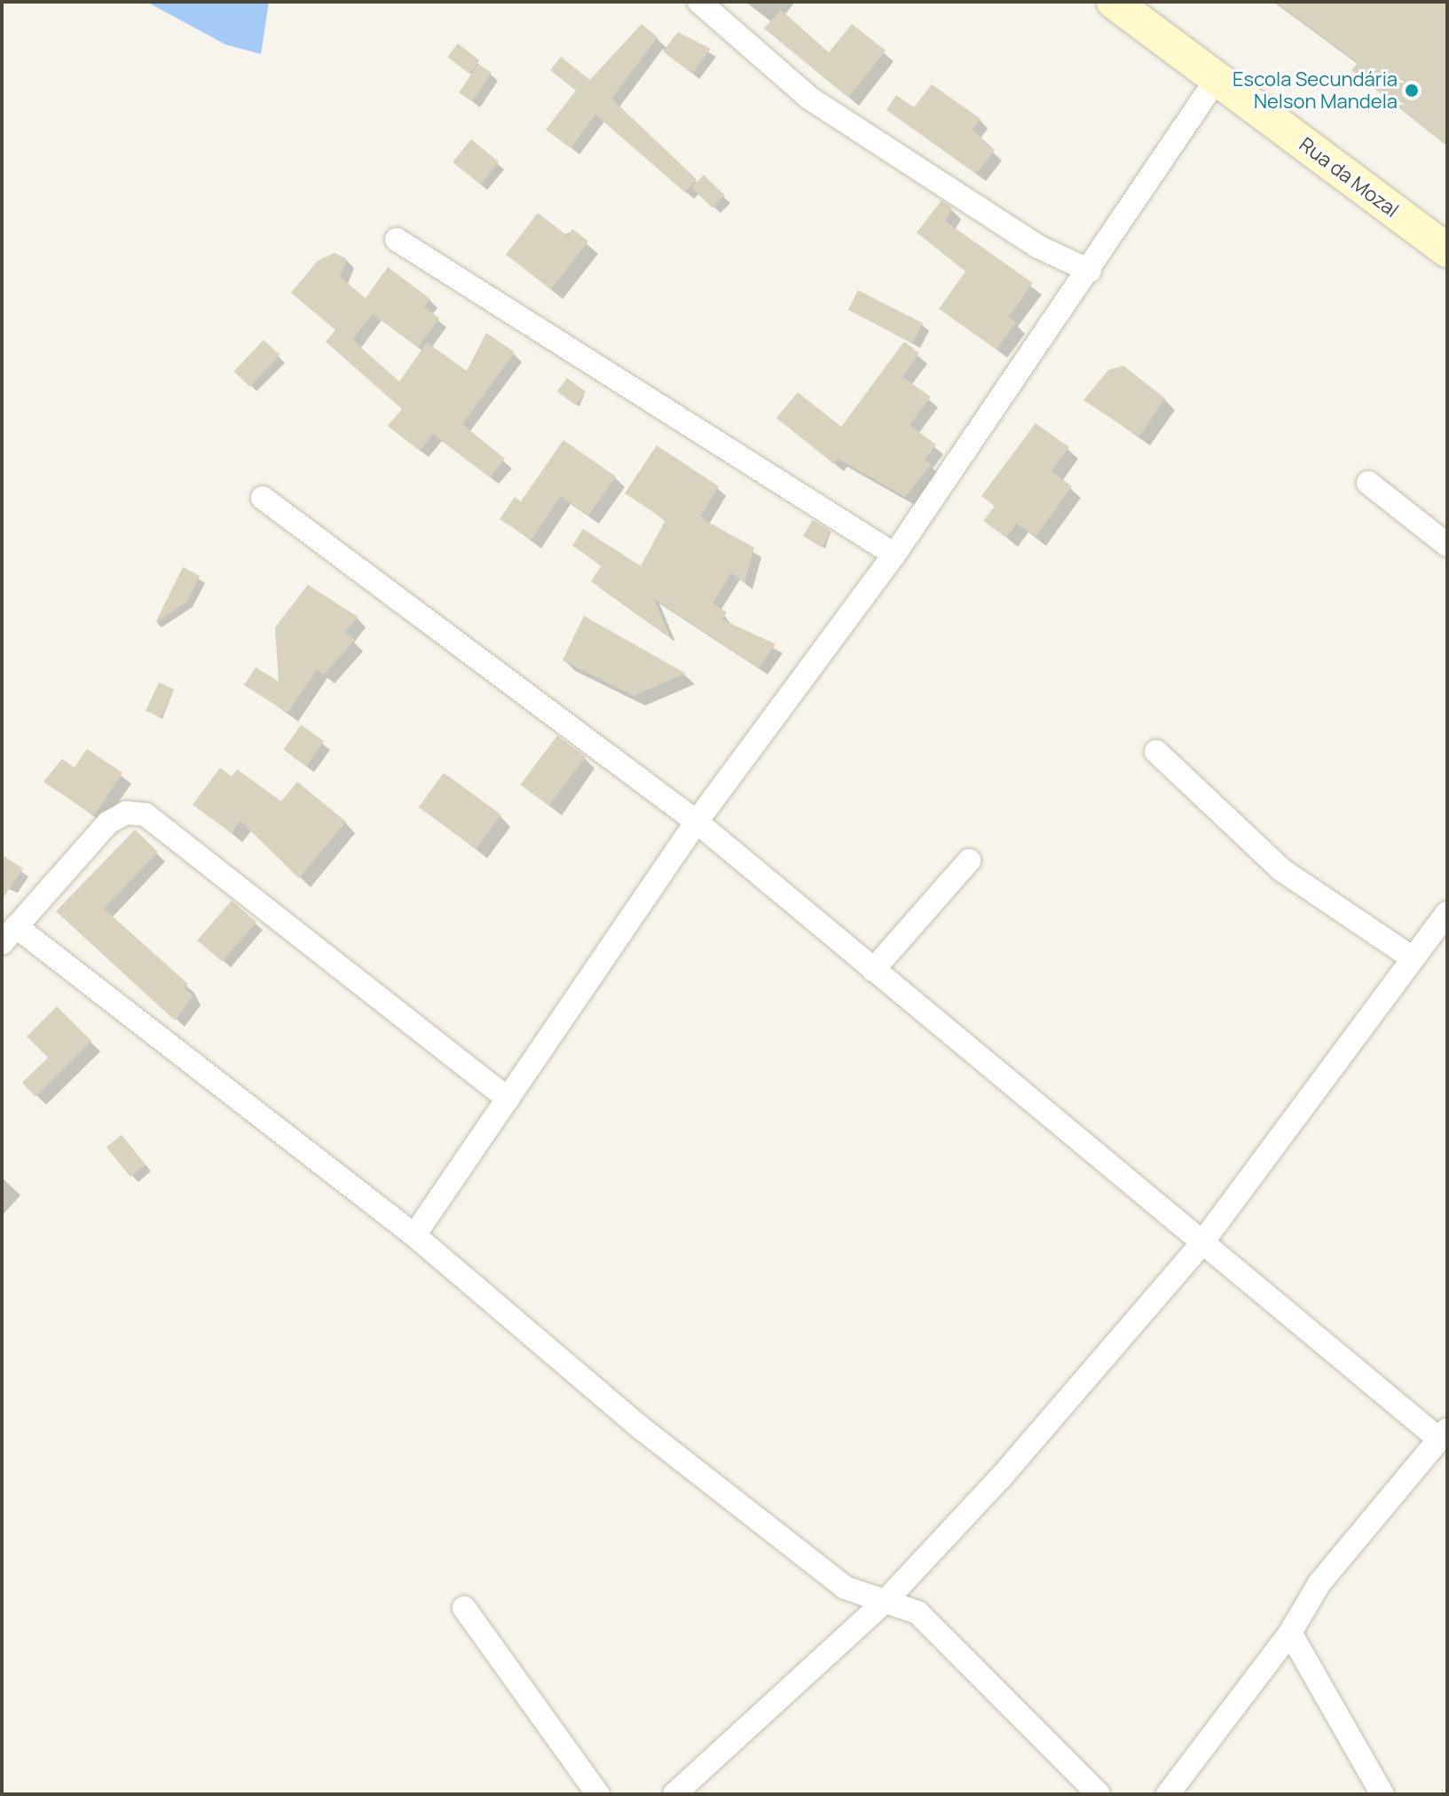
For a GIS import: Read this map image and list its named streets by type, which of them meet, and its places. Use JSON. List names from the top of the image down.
{
  "streets": {
    "main road": ["Rua da Mozal"]
  },
  "places": ["Escola Secundária Nelson Mandela"]
}
